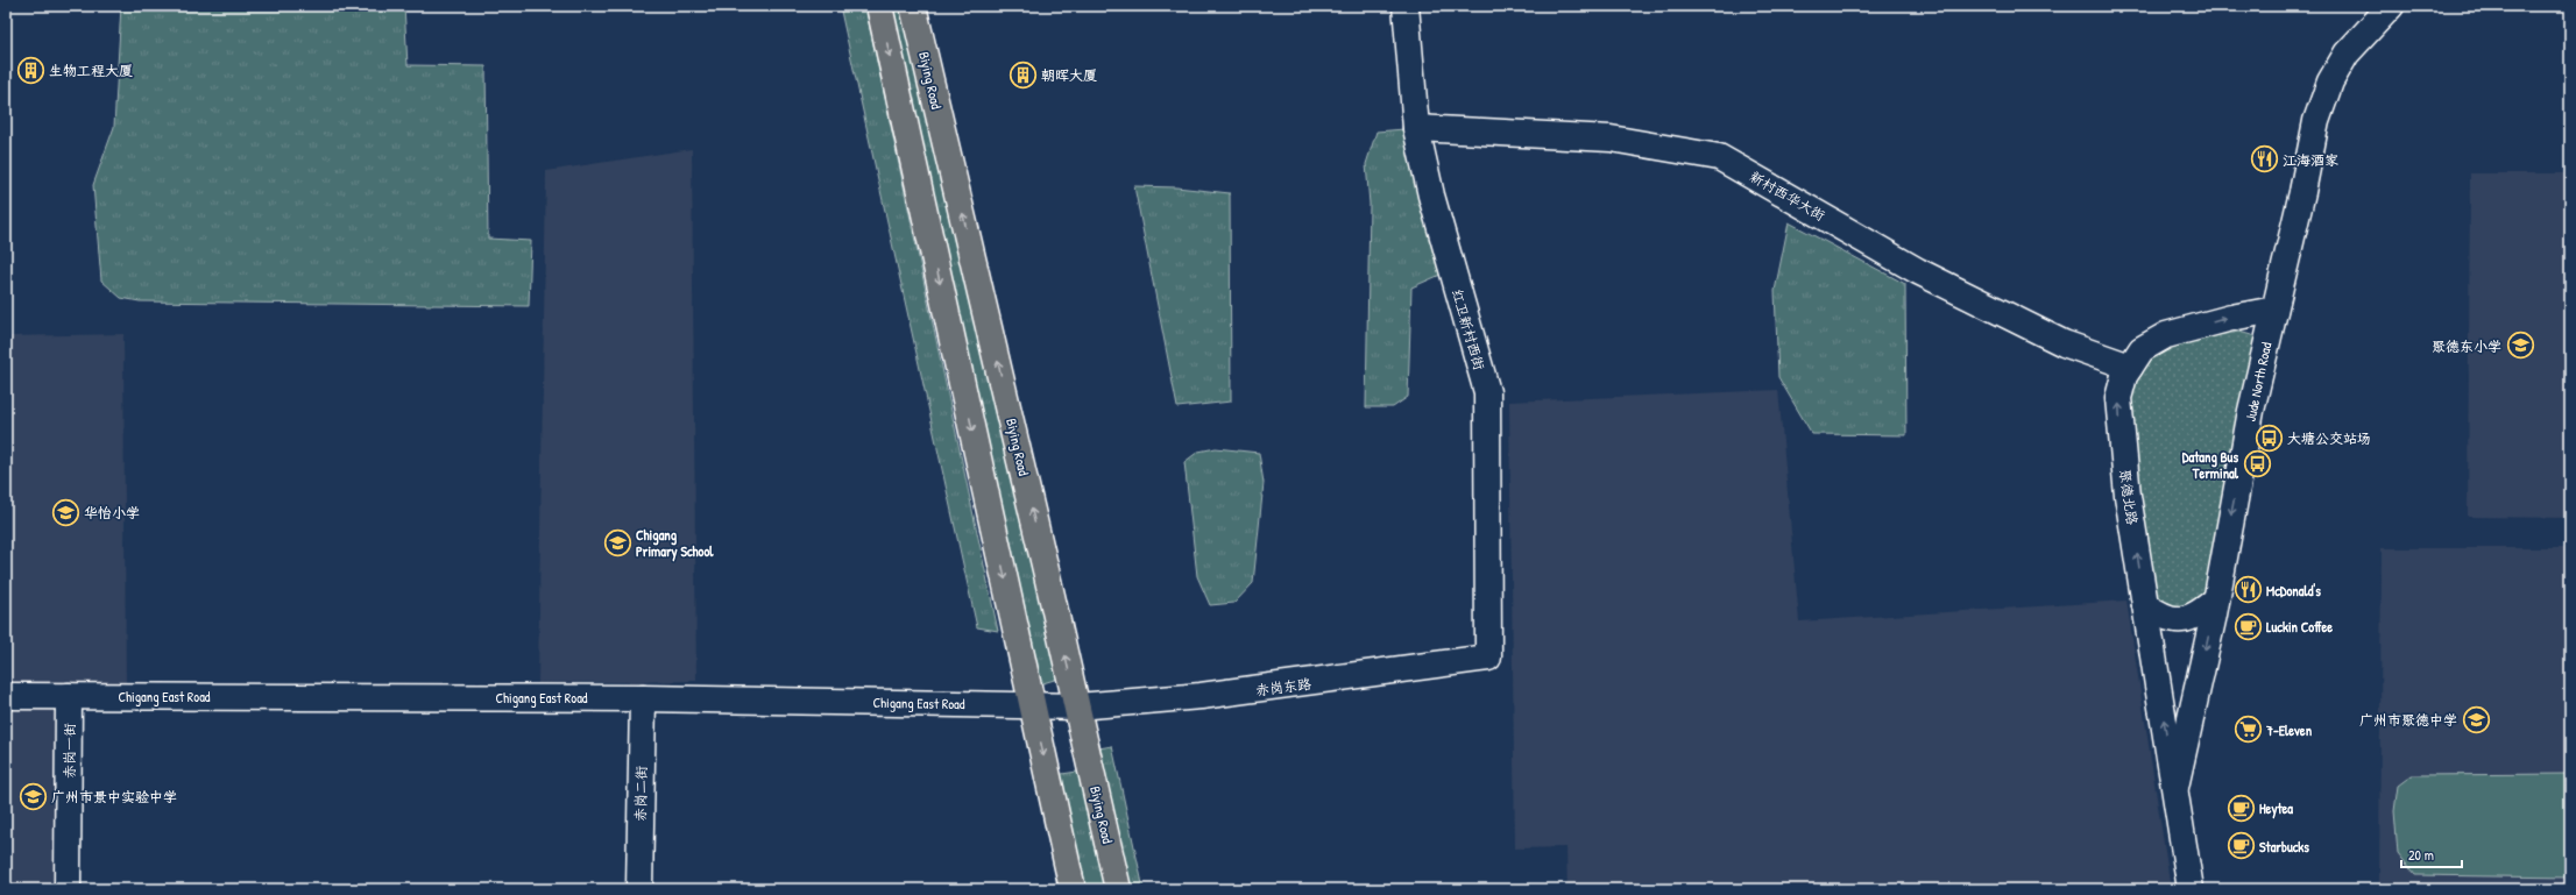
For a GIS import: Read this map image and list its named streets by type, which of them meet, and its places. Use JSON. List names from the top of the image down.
{
  "streets": {
    "main road": ["Biying Road"],
    "street": [
      "新村西华大街",
      "红卫新村西街",
      "Jude North Road",
      "聚德北路",
      "赤岗东路",
      "Chigang East Road",
      "赤岗一街",
      "赤岗二街"
    ]
  },
  "crossings": [
    ["Biying Road", "赤岗东路"],
    ["Biying Road", "Chigang East Road"],
    ["新村西华大街", "红卫新村西街"],
    ["新村西华大街", "聚德北路"],
    ["红卫新村西街", "赤岗东路"],
    ["Jude North Road", "聚德北路"],
    ["赤岗东路", "Chigang East Road"],
    ["Chigang East Road", "赤岗一街"],
    ["Chigang East Road", "赤岗二街"]
  ],
  "one_way": ["Jude North Road", "聚德北路"],
  "places": {
    "building": ["生物工程大厦", "朝晖大厦"],
    "restaurant": ["江海酒家", "McDonald's"],
    "school or university": [
      "聚德东小学",
      "华怡小学",
      "Chigang Primary School",
      "广州市聚德中学",
      "广州市景中实验中学"
    ],
    "bus stop": ["大塘公交站场", "Datang Bus Terminal"],
    "cafe": ["Luckin Coffee", "Heytea", "Starbucks"],
    "supermarket": ["7-Eleven"]
  },
  "scale_bar": "20 m"
}
